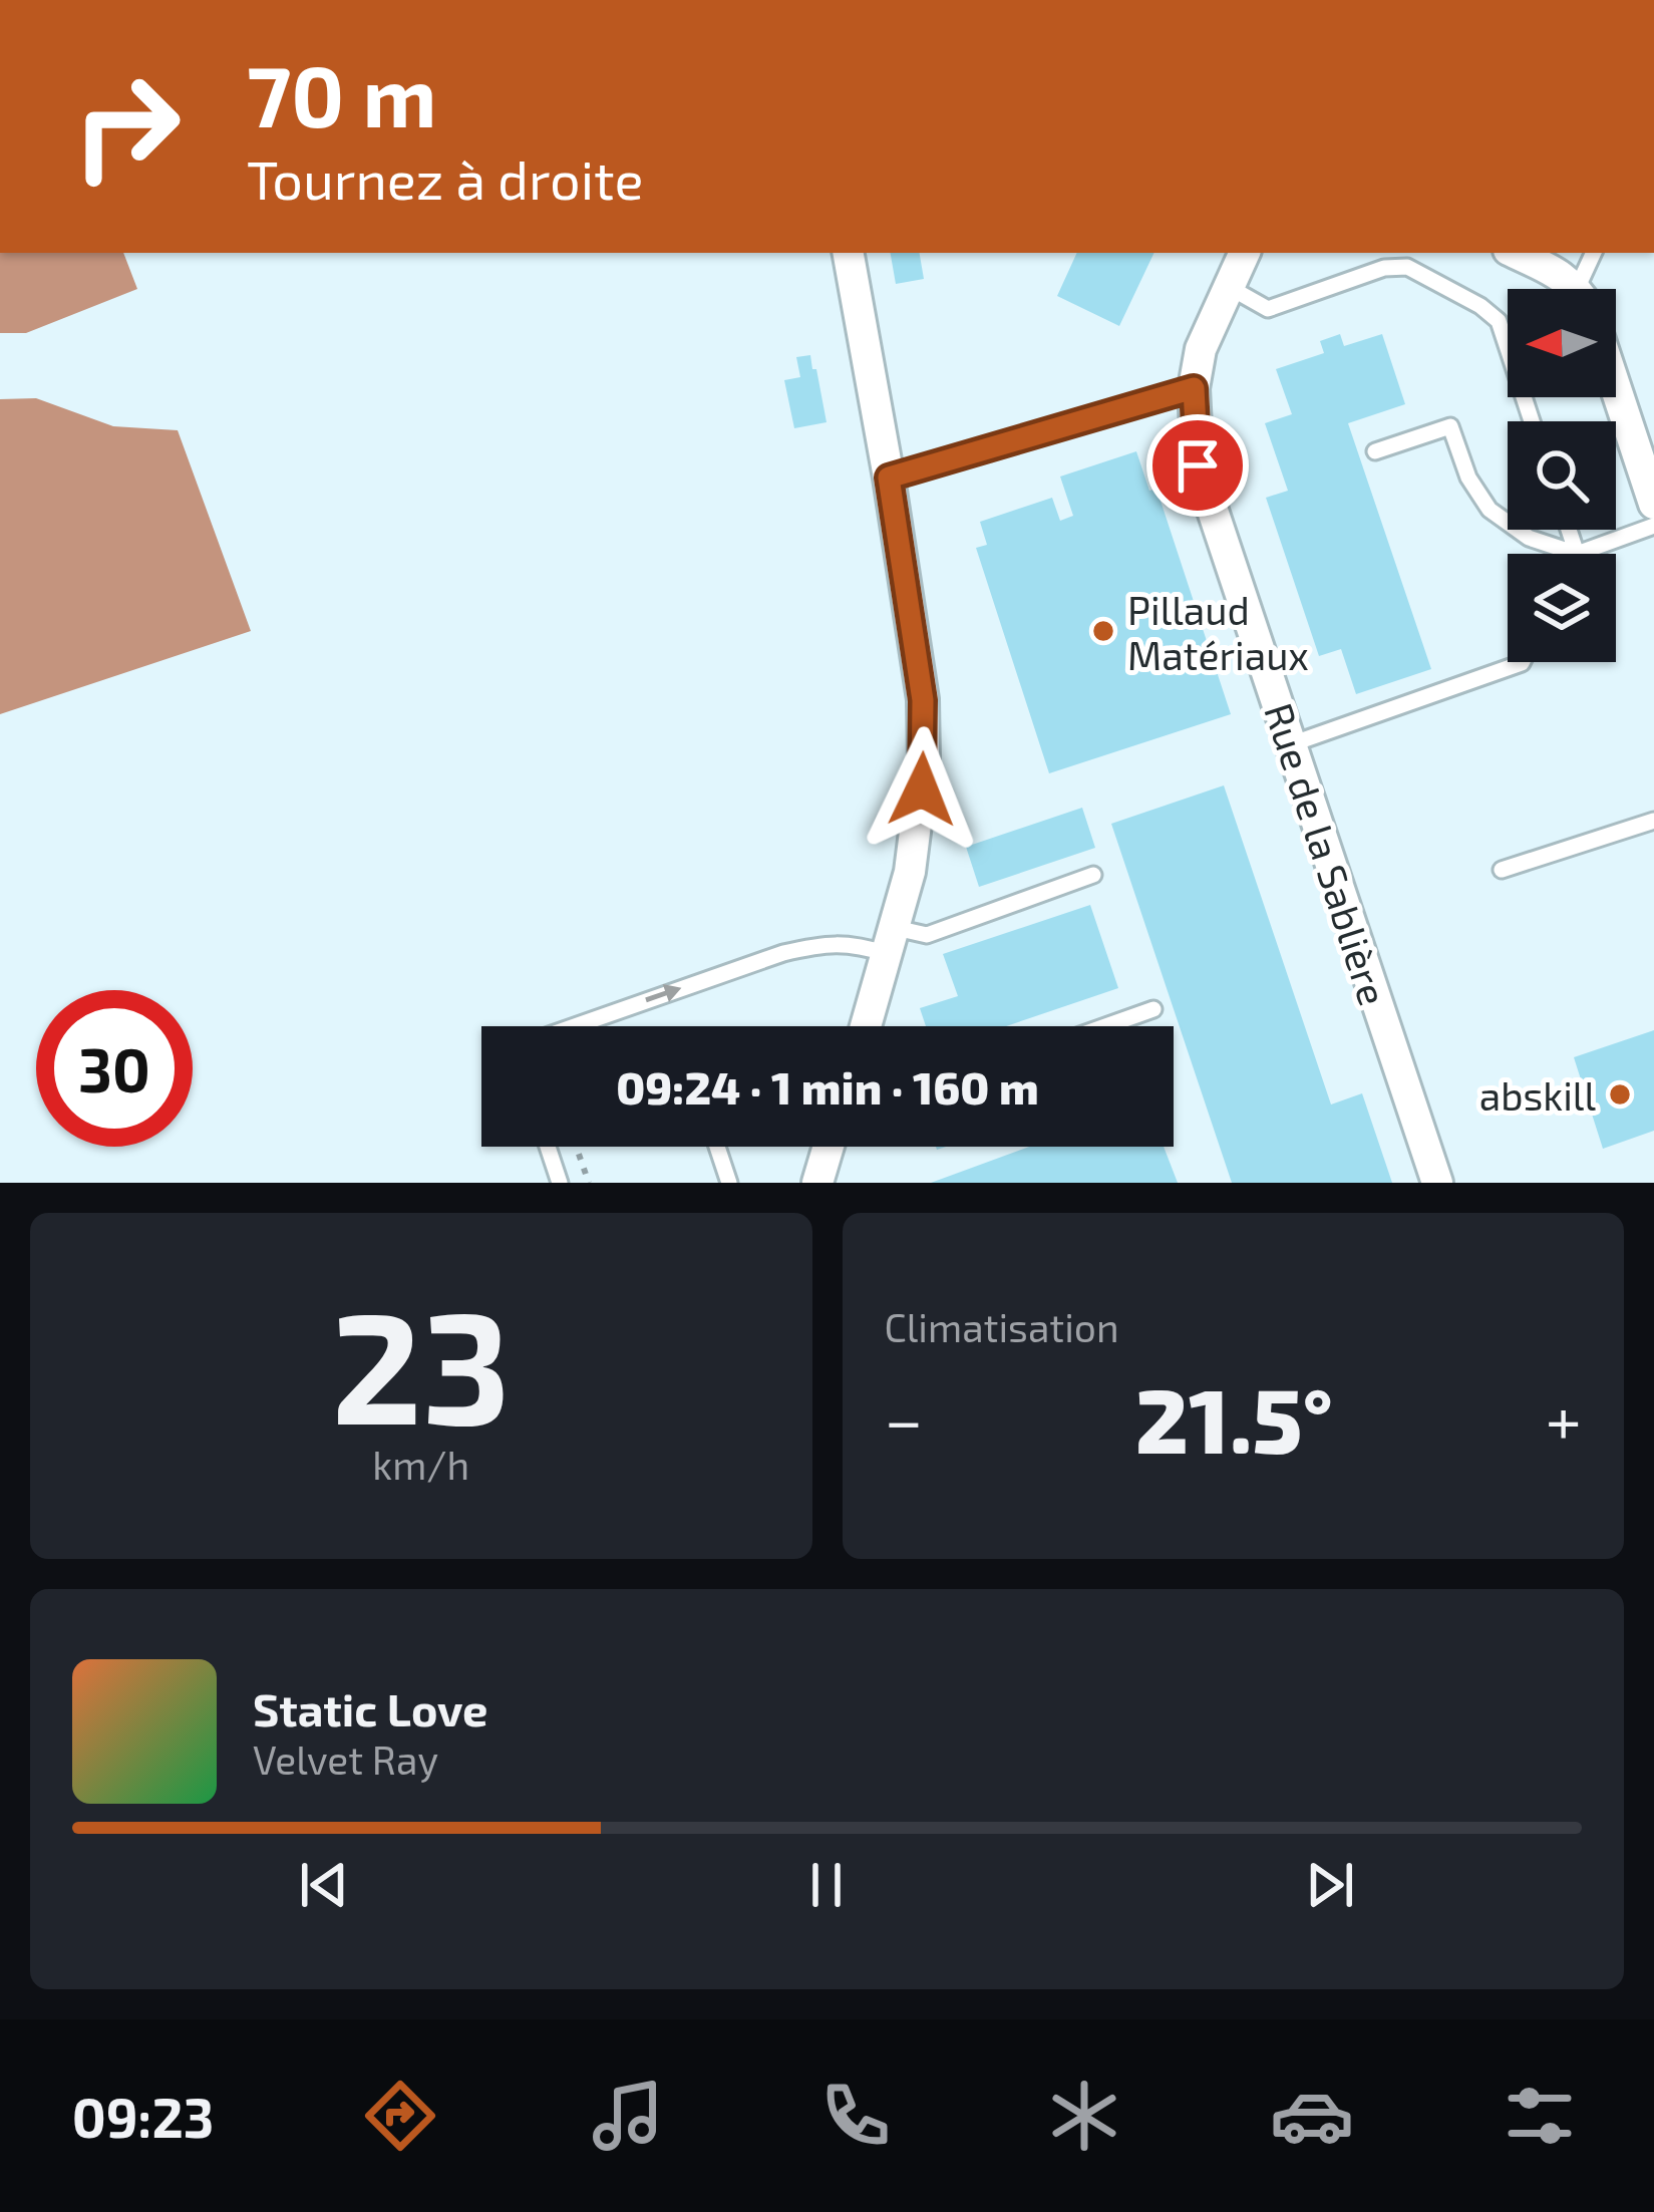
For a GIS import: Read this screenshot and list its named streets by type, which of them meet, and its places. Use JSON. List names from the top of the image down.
{
  "streets": {
    "street": ["Rue de la Sablière"]
  },
  "places": ["Pillaud Matériaux", "abskill"],
  "north": "left",
  "page": {
    "turn": ["70 m", "Tournez à droite"],
    "limit": "30",
    "trip": "09:24 · 1 min · 160 m",
    "tile": [
      ["23", "km/h"],
      "Climatisation"
    ],
    "heat": ["−", "21.5°", "+"],
    "song": ["Static Love", "Velvet Ray"],
    "tabs": "09:23"
  }
}
